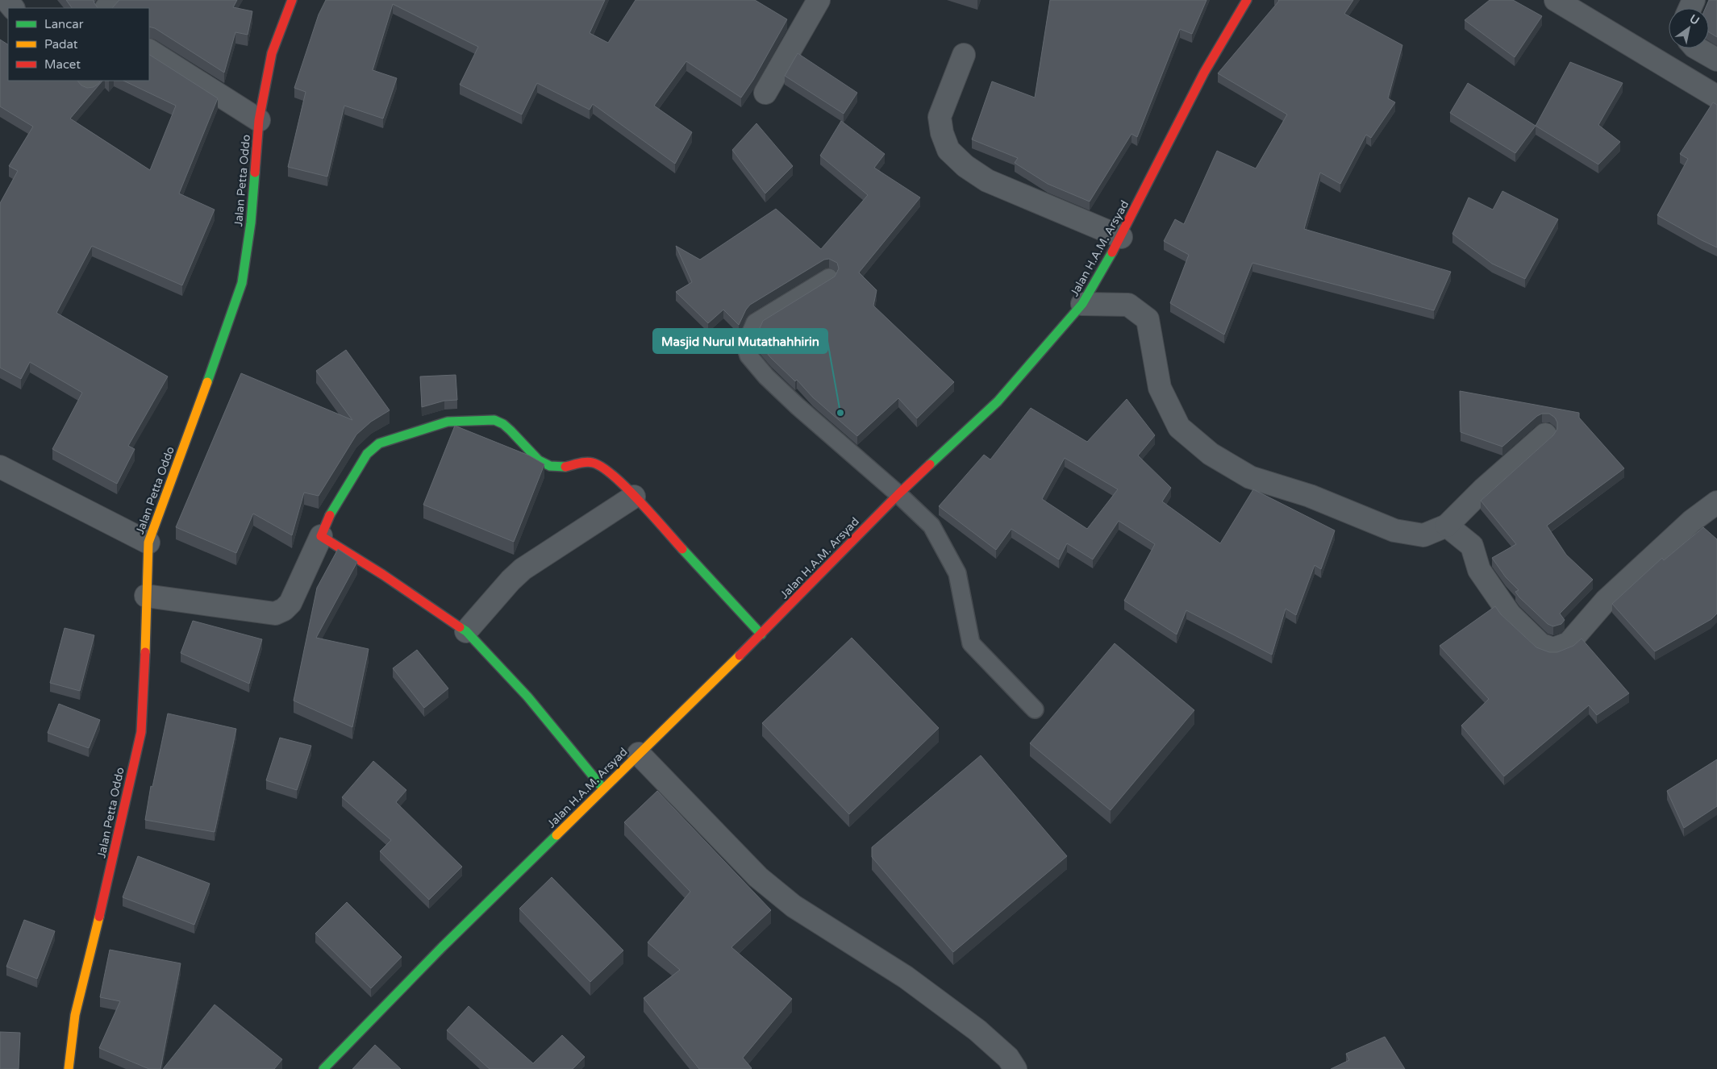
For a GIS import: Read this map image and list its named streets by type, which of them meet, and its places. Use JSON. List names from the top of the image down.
{
  "streets": {
    "main road": ["Jalan Petta Oddo", "Jalan H.A.M. Arsyad"]
  },
  "places": ["Masjid Nurul Mutathahhirin"],
  "legend": ["Lancar", "Padat", "Macet"],
  "north": "top right"
}
